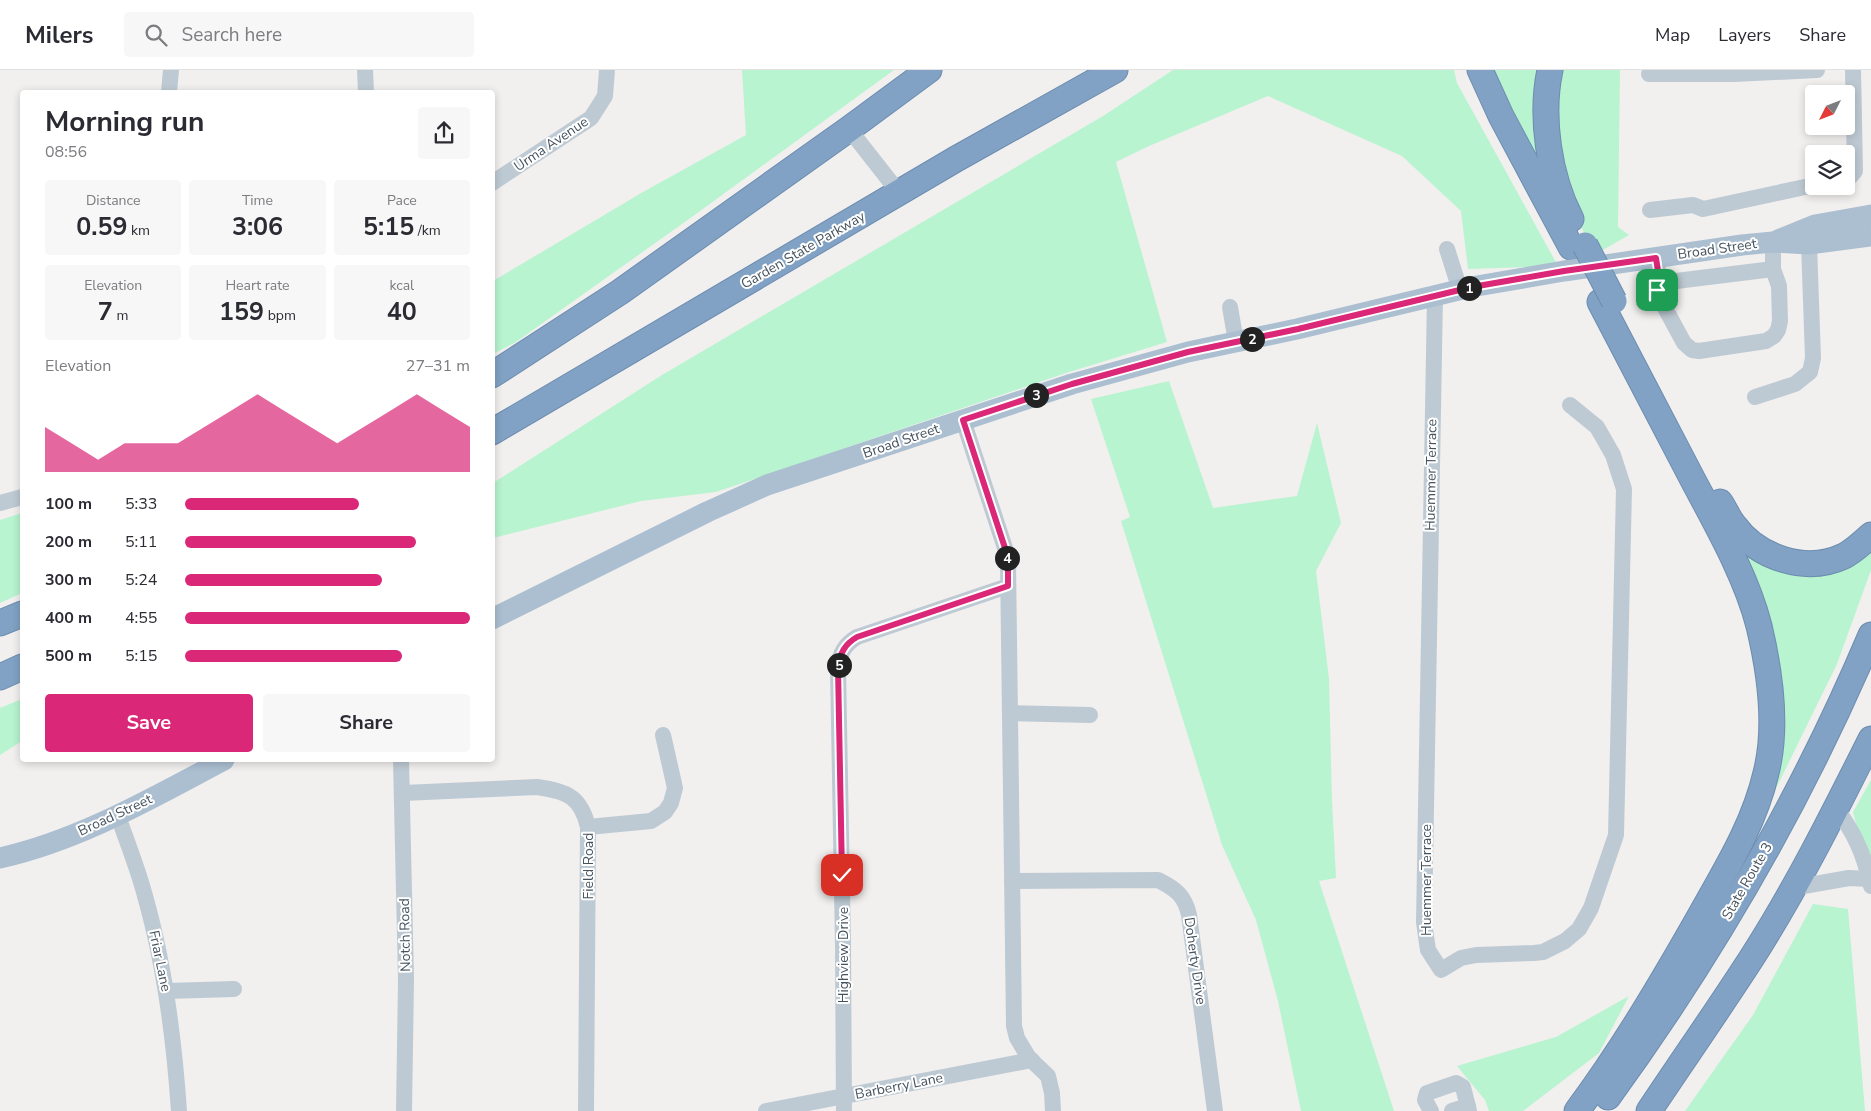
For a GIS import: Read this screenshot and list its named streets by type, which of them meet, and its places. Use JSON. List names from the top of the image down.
{
  "streets": {
    "highway": ["Garden State Parkway", "State Route 3"],
    "main road": ["Broad Street"],
    "street": [
      "Urma Avenue",
      "Huemmer Terrace",
      "Field Road",
      "Notch Road",
      "Highview Drive",
      "Friar Lane",
      "Doherty Drive",
      "Barberry Lane"
    ]
  },
  "crossings": [
    ["Broad Street", "Huemmer Terrace"],
    ["Broad Street", "Friar Lane"],
    ["Field Road", "Notch Road"],
    ["Highview Drive", "Barberry Lane"]
  ],
  "north": "bottom left",
  "page": {
    "header": "Milers",
    "search": "Search here",
    "nav": ["Map", "Layers", "Share"],
    "heading": ["Morning run", "08:56"],
    "stats": [
      ["Distance", "0.59 km"],
      ["Time", "3:06"],
      ["Pace", "5:15 /km"],
      ["Elevation", "7 m"],
      ["Heart rate", "159 bpm"],
      ["kcal", "40"]
    ],
    "pins": [
      "1",
      "2",
      "3",
      "4",
      "5"
    ],
    "chart": ["Elevation", "27–31 m"],
    "list": [
      {
        "name": "100 m",
        "note": "5:33"
      },
      {
        "name": "200 m",
        "note": "5:11"
      },
      {
        "name": "300 m",
        "note": "5:24"
      },
      {
        "name": "400 m",
        "note": "4:55"
      },
      {
        "name": "500 m",
        "note": "5:15"
      }
    ],
    "buttons": ["Save", "Share"]
  }
}
